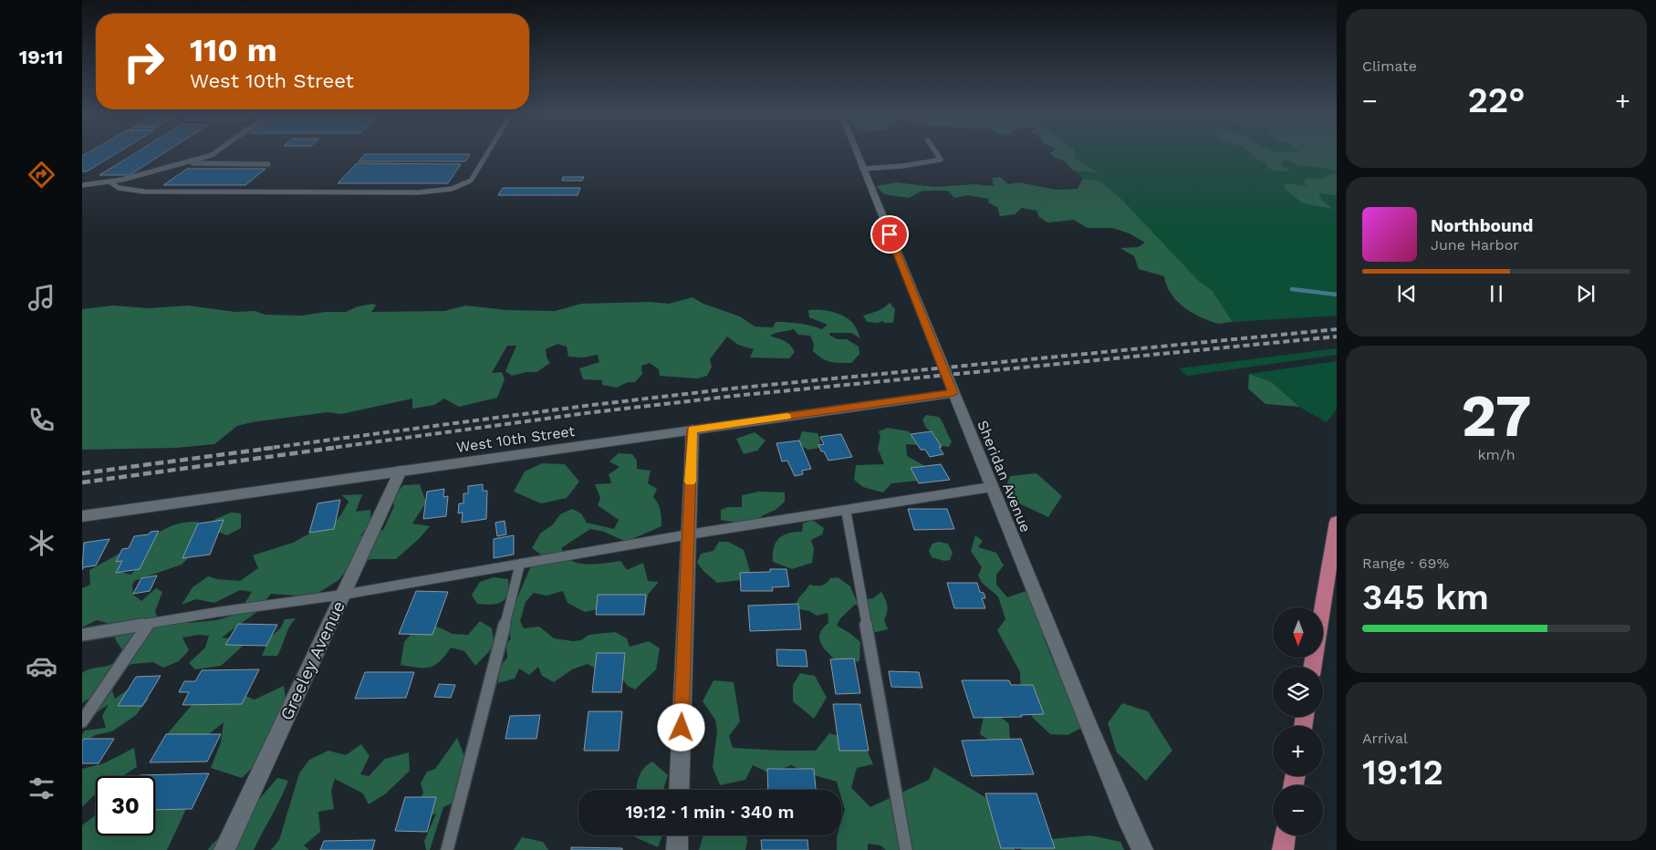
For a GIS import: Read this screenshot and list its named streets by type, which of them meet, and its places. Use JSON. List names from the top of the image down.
{
  "streets": {
    "street": ["West 10th Street", "Sheridan Avenue", "Greeley Avenue"]
  },
  "crossings": [
    ["West 10th Street", "Sheridan Avenue"],
    ["West 10th Street", "Greeley Avenue"]
  ],
  "north": "bottom",
  "page": {
    "tabs": "19:11",
    "tile": [
      "Climate",
      ["27", "km/h"],
      ["Range · 69%", "345 km"],
      ["Arrival", "19:12"]
    ],
    "turn": ["110 m", "West 10th Street"],
    "heat": ["−", "22°", "+"],
    "song": ["Northbound", "June Harbor"],
    "map_buttons": ["+", "−"],
    "limit": "30",
    "trip": "19:12 · 1 min · 340 m"
  }
}
